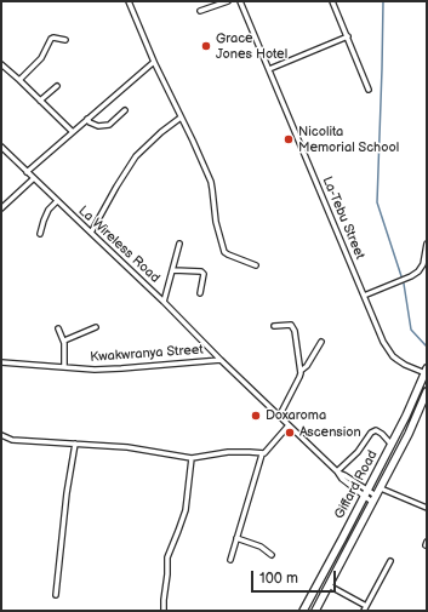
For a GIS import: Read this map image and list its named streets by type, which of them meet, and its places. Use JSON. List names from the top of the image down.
{
  "streets": {
    "main road": ["Giffard Road"],
    "street": ["La-Tebu Street", "La Wireless Road", "Kwakwranya Street"]
  },
  "crossings": [
    ["La-Tebu Street", "Giffard Road"],
    ["La Wireless Road", "Kwakwranya Street"],
    ["Kwakwranya Street", "Giffard Road"]
  ],
  "places": [
    "Grace Jones Hotel",
    "Nicolita Memorial School",
    "Doxaroma",
    "Ascension"
  ],
  "scale_bar": "100 m"
}
